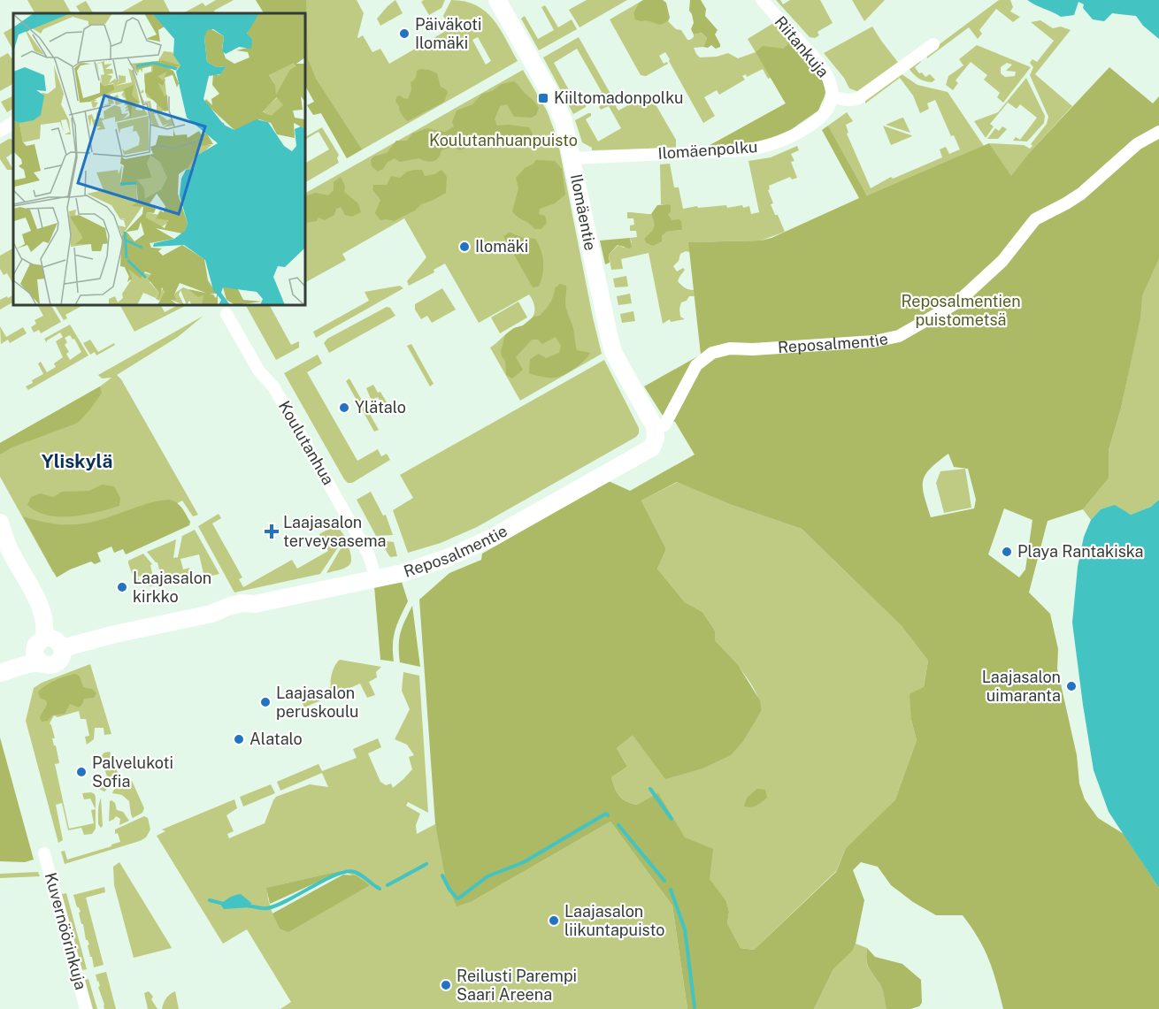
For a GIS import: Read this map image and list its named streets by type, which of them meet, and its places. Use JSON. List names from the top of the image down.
{
  "streets": {
    "street": [
      "Riitankuja",
      "Ilomäenpolku",
      "Ilomäentie",
      "Reposalmentie",
      "Koulutanhua",
      "Kuvernöörinkuja"
    ]
  },
  "crossings": [
    ["Riitankuja", "Ilomäenpolku"],
    ["Ilomäenpolku", "Ilomäentie"],
    ["Ilomäentie", "Reposalmentie"],
    ["Reposalmentie", "Koulutanhua"]
  ],
  "districts": ["Yliskylä"],
  "parks": ["Koulutanhuanpuisto", "Reposalmentien puistometsä"],
  "places": {
    "other": [
      "Päiväkoti Ilomäki",
      "Ilomäki",
      "Ylätalo",
      "Playa Rantakiska",
      "Laajasalon kirkko",
      "Laajasalon uimaranta",
      "Laajasalon peruskoulu",
      "Alatalo",
      "Palvelukoti Sofia",
      "Laajasalon liikuntapuisto",
      "Reilusti Parempi Saari Areena"
    ],
    "transit": ["Kiiltomadonpolku"],
    "health": ["Laajasalon terveysasema"]
  }
}
